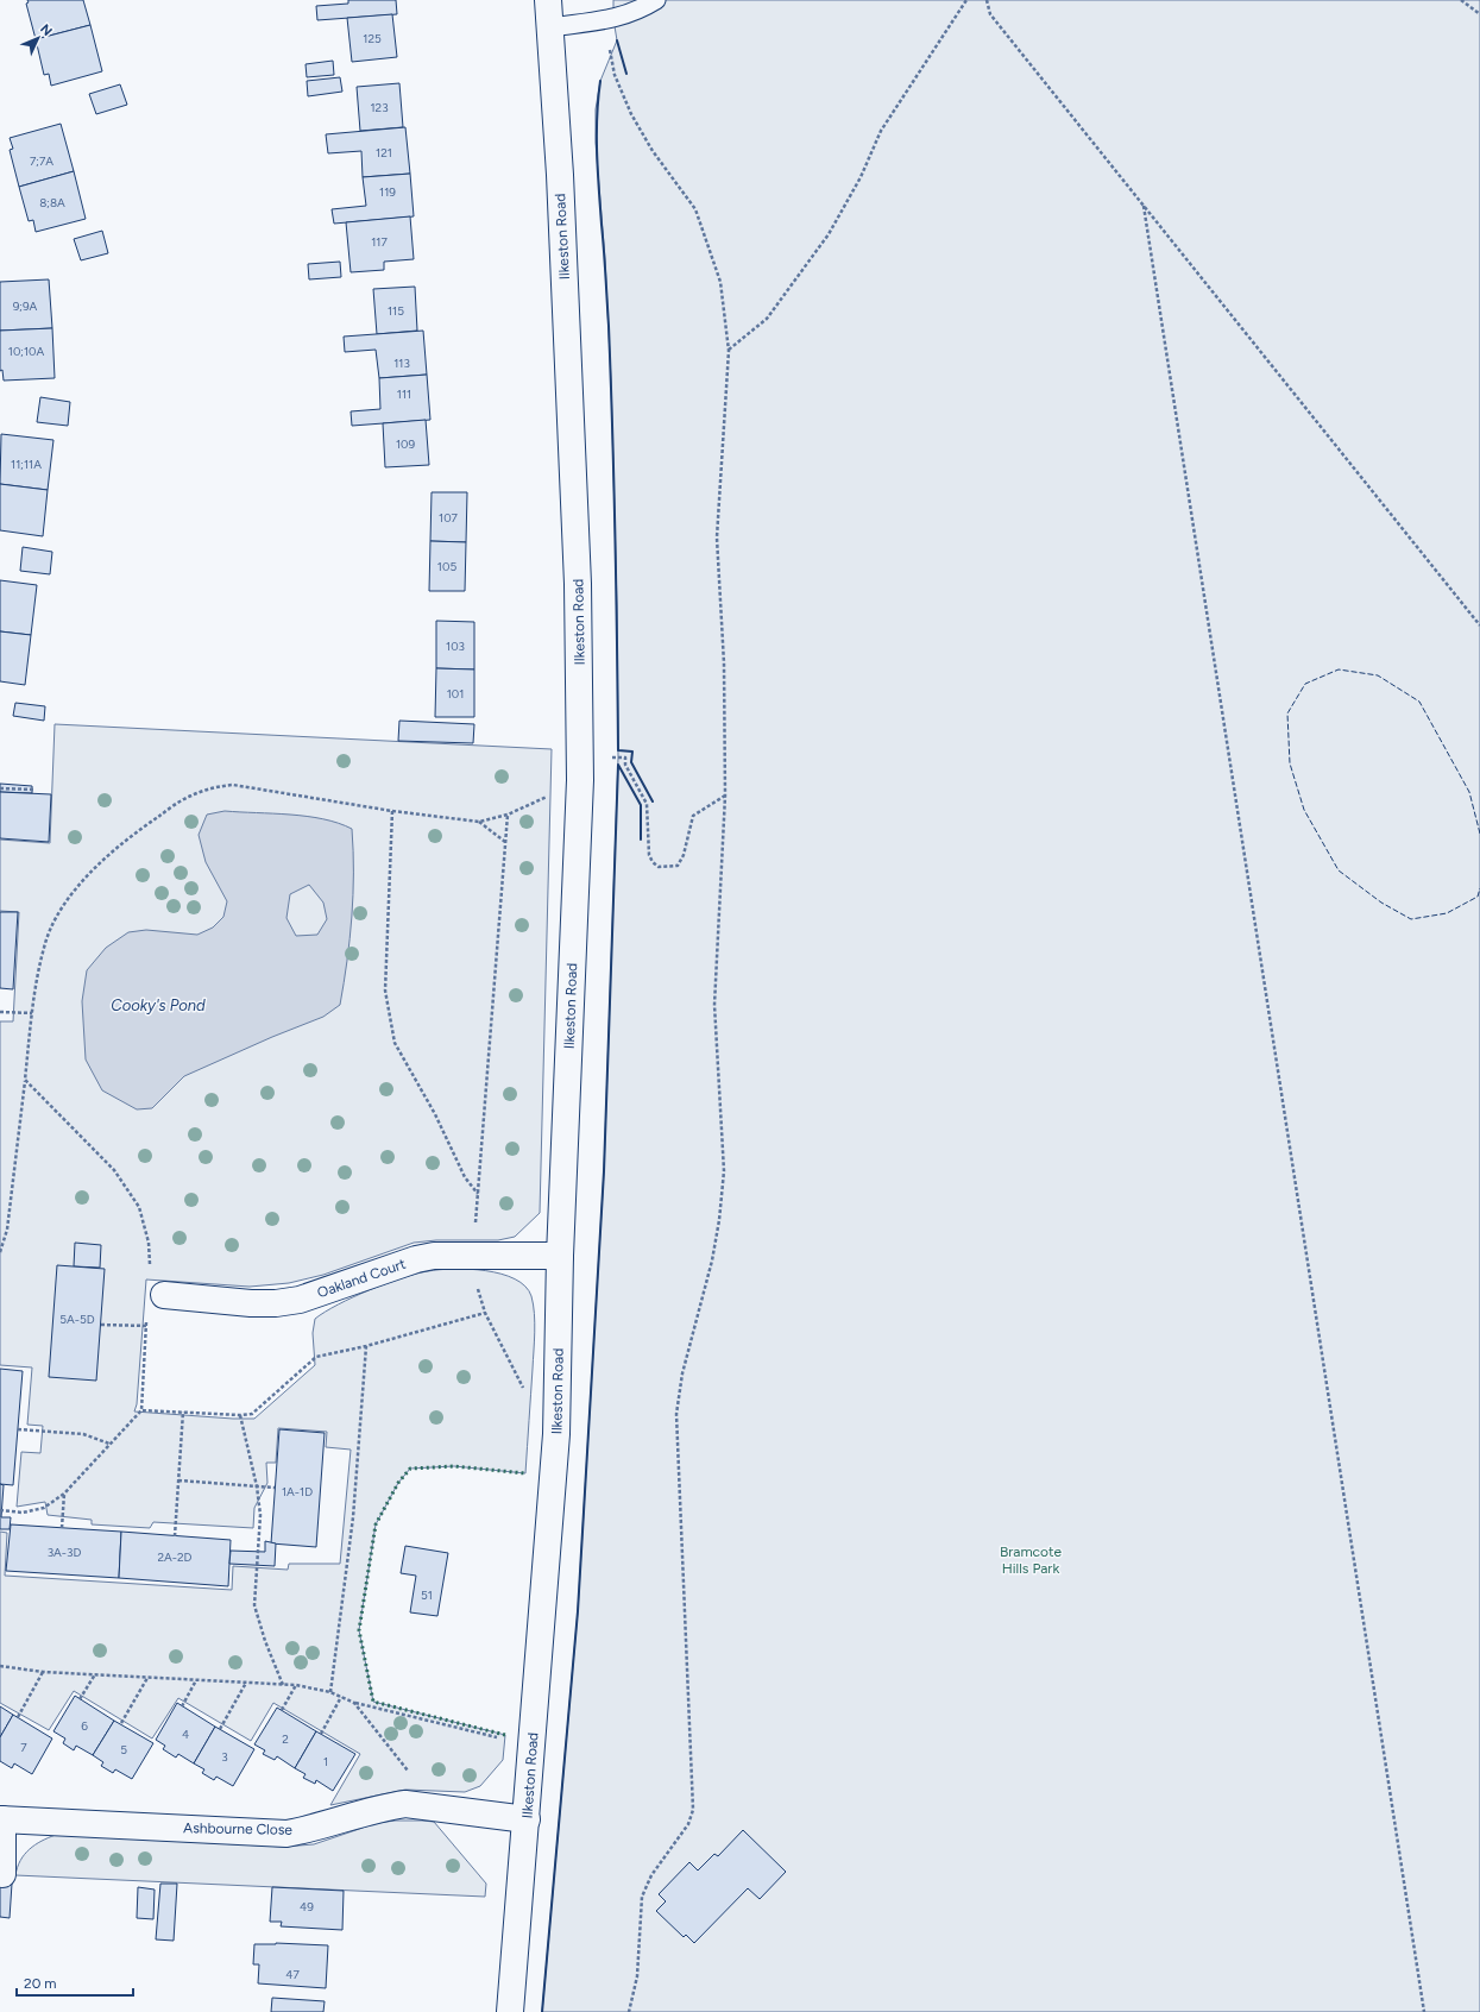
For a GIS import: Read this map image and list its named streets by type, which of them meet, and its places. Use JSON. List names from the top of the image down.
{
  "streets": {
    "main road": ["Ilkeston Road", "Oakland Court", "Ashbourne Close"]
  },
  "crossings": [
    ["Ilkeston Road", "Oakland Court"],
    ["Ilkeston Road", "Ashbourne Close"]
  ],
  "water": ["Cooky's Pond"],
  "parks": ["Bramcote Hills Park"],
  "house_numbers": [
    "125",
    "123",
    "121",
    "7;7A",
    "119",
    "8;8A",
    "117",
    "9;9A",
    "115",
    "10;10A",
    "113",
    "111",
    "109",
    "11;11A",
    "107",
    "105",
    "103",
    "101",
    "5A-5D",
    "1A-1D",
    "3A-3D",
    "2A-2D",
    "51",
    "6",
    "4",
    "2",
    "7",
    "5",
    "3",
    "1",
    "49",
    "47"
  ],
  "scale_bar": "20 m",
  "north": "top right"
}
